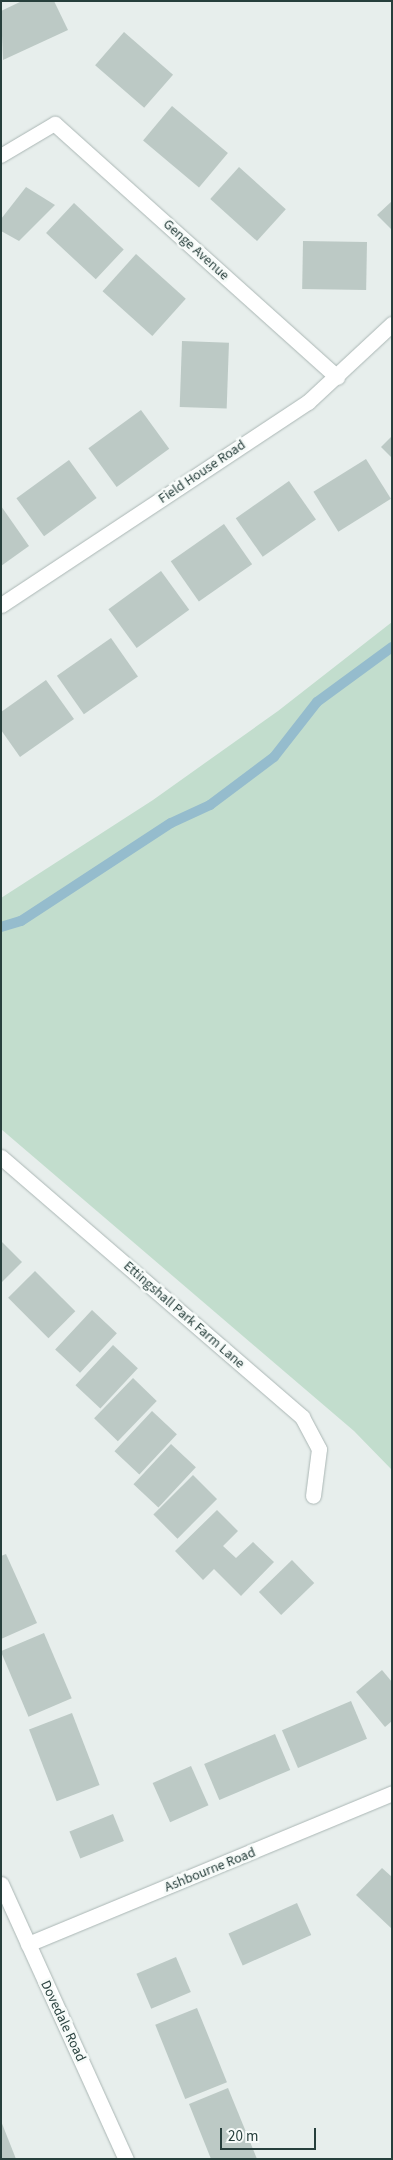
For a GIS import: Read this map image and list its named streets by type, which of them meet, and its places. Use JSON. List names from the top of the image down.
{
  "streets": {
    "street": [
      "Genge Avenue",
      "Field House Road",
      "Ettingshall Park Farm Lane",
      "Ashbourne Road",
      "Dovedale Road"
    ]
  },
  "crossings": [
    ["Genge Avenue", "Field House Road"],
    ["Ashbourne Road", "Dovedale Road"]
  ],
  "scale_bar": "20 m"
}
